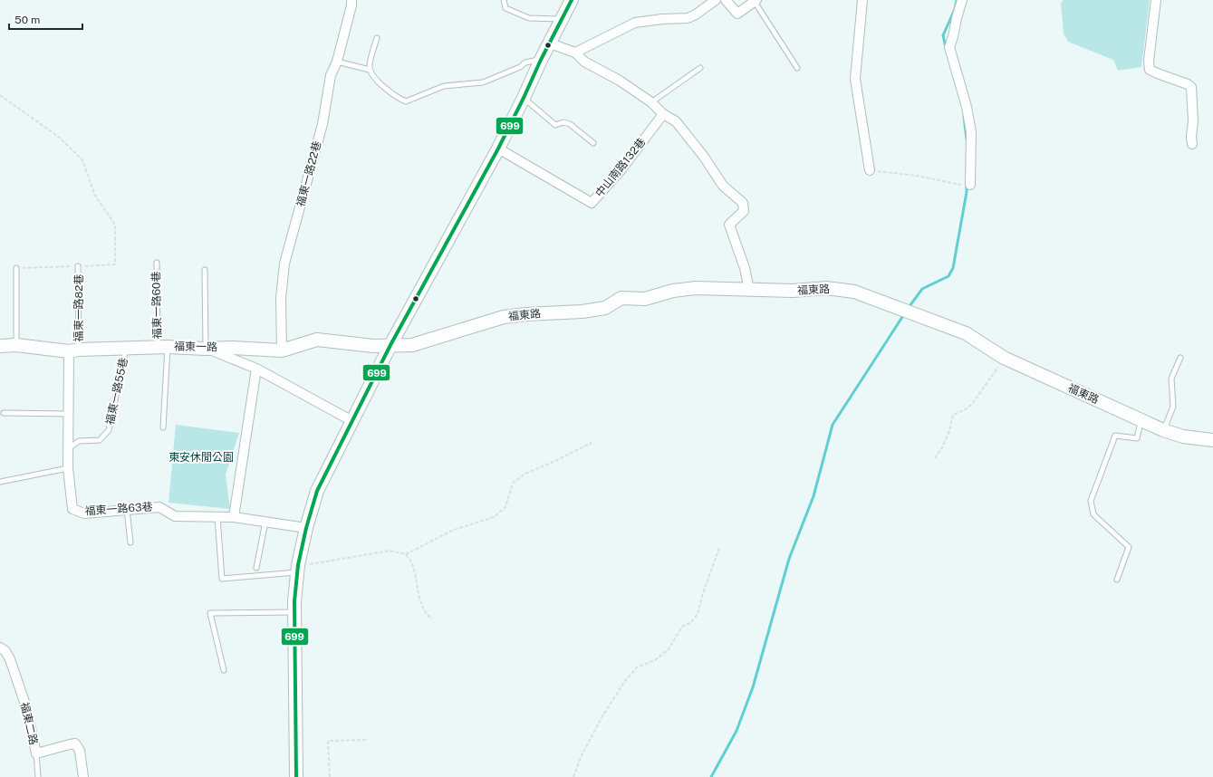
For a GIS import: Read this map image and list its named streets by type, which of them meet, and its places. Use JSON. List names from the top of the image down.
{
  "streets": {
    "street": [
      "中山南路132巷",
      "福東一路22巷",
      "福東路",
      "福東一路",
      "福東一路63巷",
      "福東二路"
    ],
    "lane": ["福東一路60巷", "福東一路82巷", "福東一路55巷"]
  },
  "crossings": [
    ["福東一路22巷", "福東一路"],
    ["福東路", "福東一路"],
    ["福東一路60巷", "福東一路"],
    ["福東一路82巷", "福東一路"],
    ["福東一路82巷", "福東一路63巷"],
    ["福東一路", "福東一路55巷"],
    ["福東一路", "福東一路63巷"],
    ["福東一路55巷", "福東一路63巷"]
  ],
  "parks": ["東安休閒公園"],
  "lines": ["transit line 699"],
  "scale_bar": "50 m"
}
